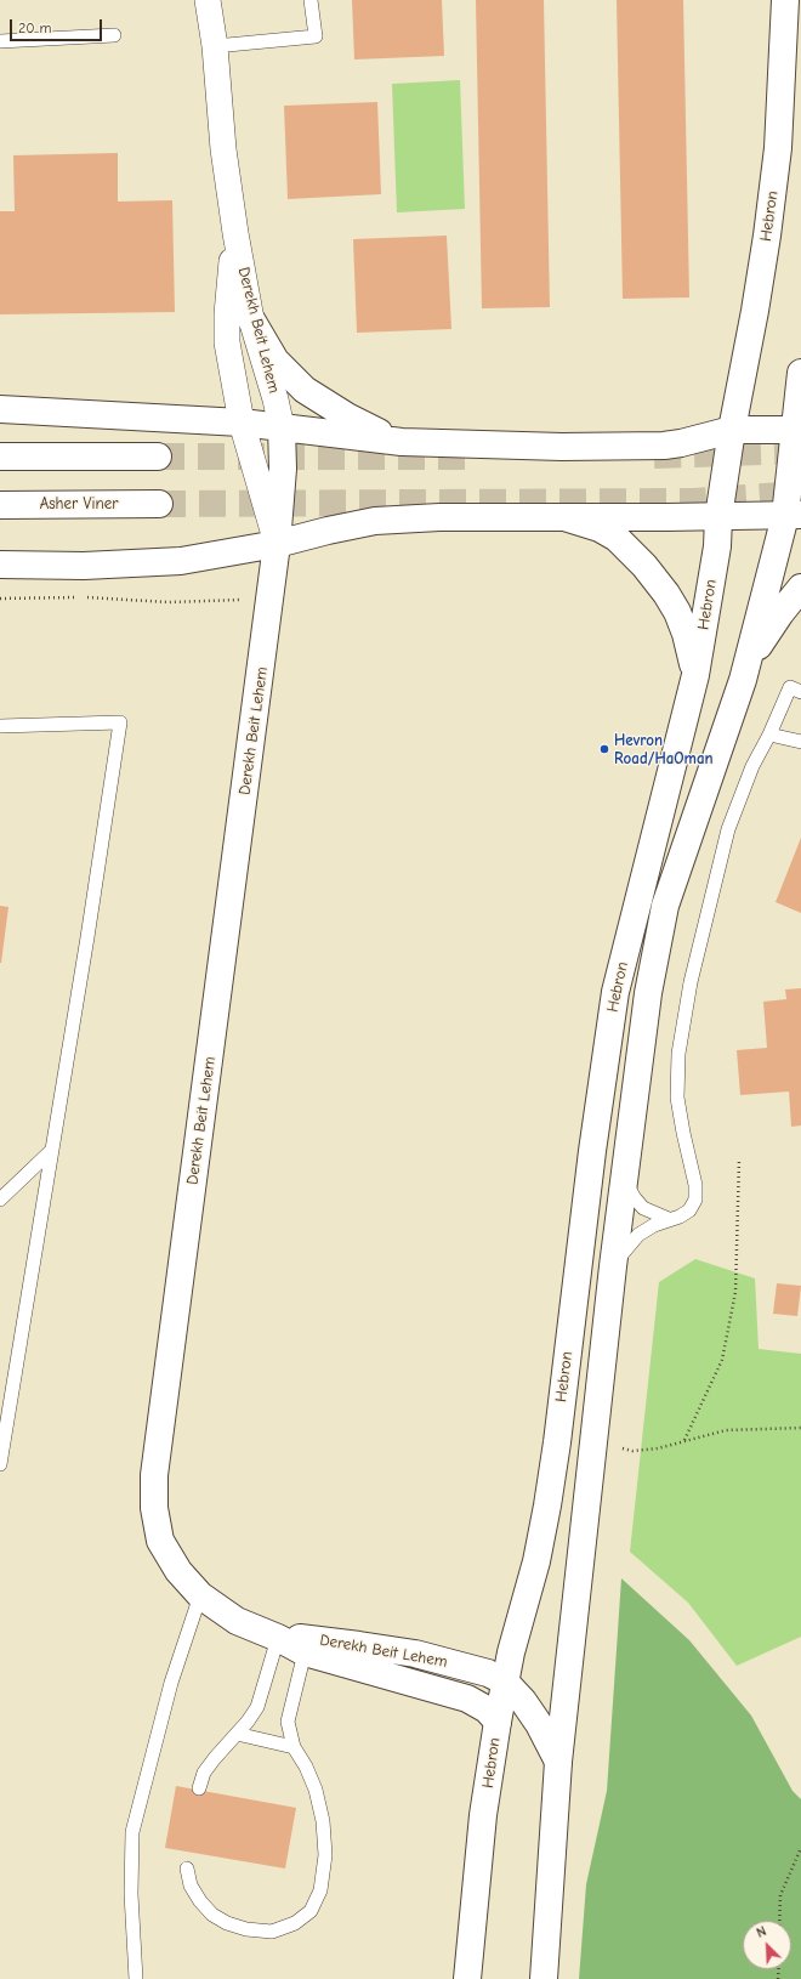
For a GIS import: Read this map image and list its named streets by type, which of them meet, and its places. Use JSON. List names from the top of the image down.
{
  "streets": {
    "main road": ["Hebron", "Derekh Beit Lehem", "Asher Viner"]
  },
  "crossings": [
    ["Hebron", "Derekh Beit Lehem"]
  ],
  "places": ["Hevron Road/HaOman"],
  "scale_bar": "20 m",
  "north": "top left"
}
